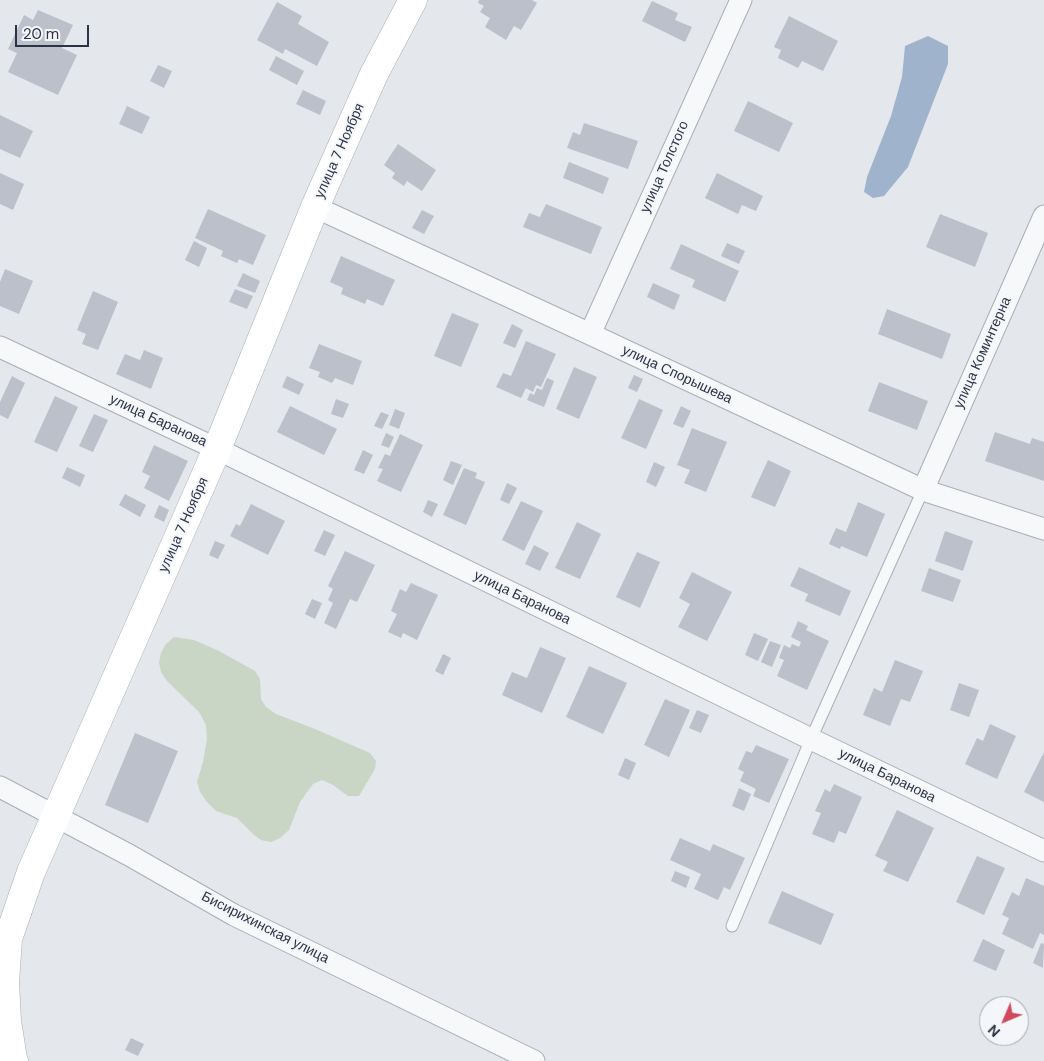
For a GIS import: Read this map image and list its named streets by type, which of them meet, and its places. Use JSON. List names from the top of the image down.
{
  "streets": {
    "street": [
      "улица 7 Ноября",
      "улица Толстого",
      "улица Коминтерна",
      "улица Спорышева",
      "улица Баранова",
      "Бисирихинская улица"
    ]
  },
  "crossings": [
    ["улица 7 Ноября", "улица Спорышева"],
    ["улица 7 Ноября", "улица Баранова"],
    ["улица 7 Ноября", "Бисирихинская улица"],
    ["улица Толстого", "улица Спорышева"],
    ["улица Коминтерна", "улица Спорышева"]
  ],
  "scale_bar": "20 m",
  "north": "bottom left"
}
